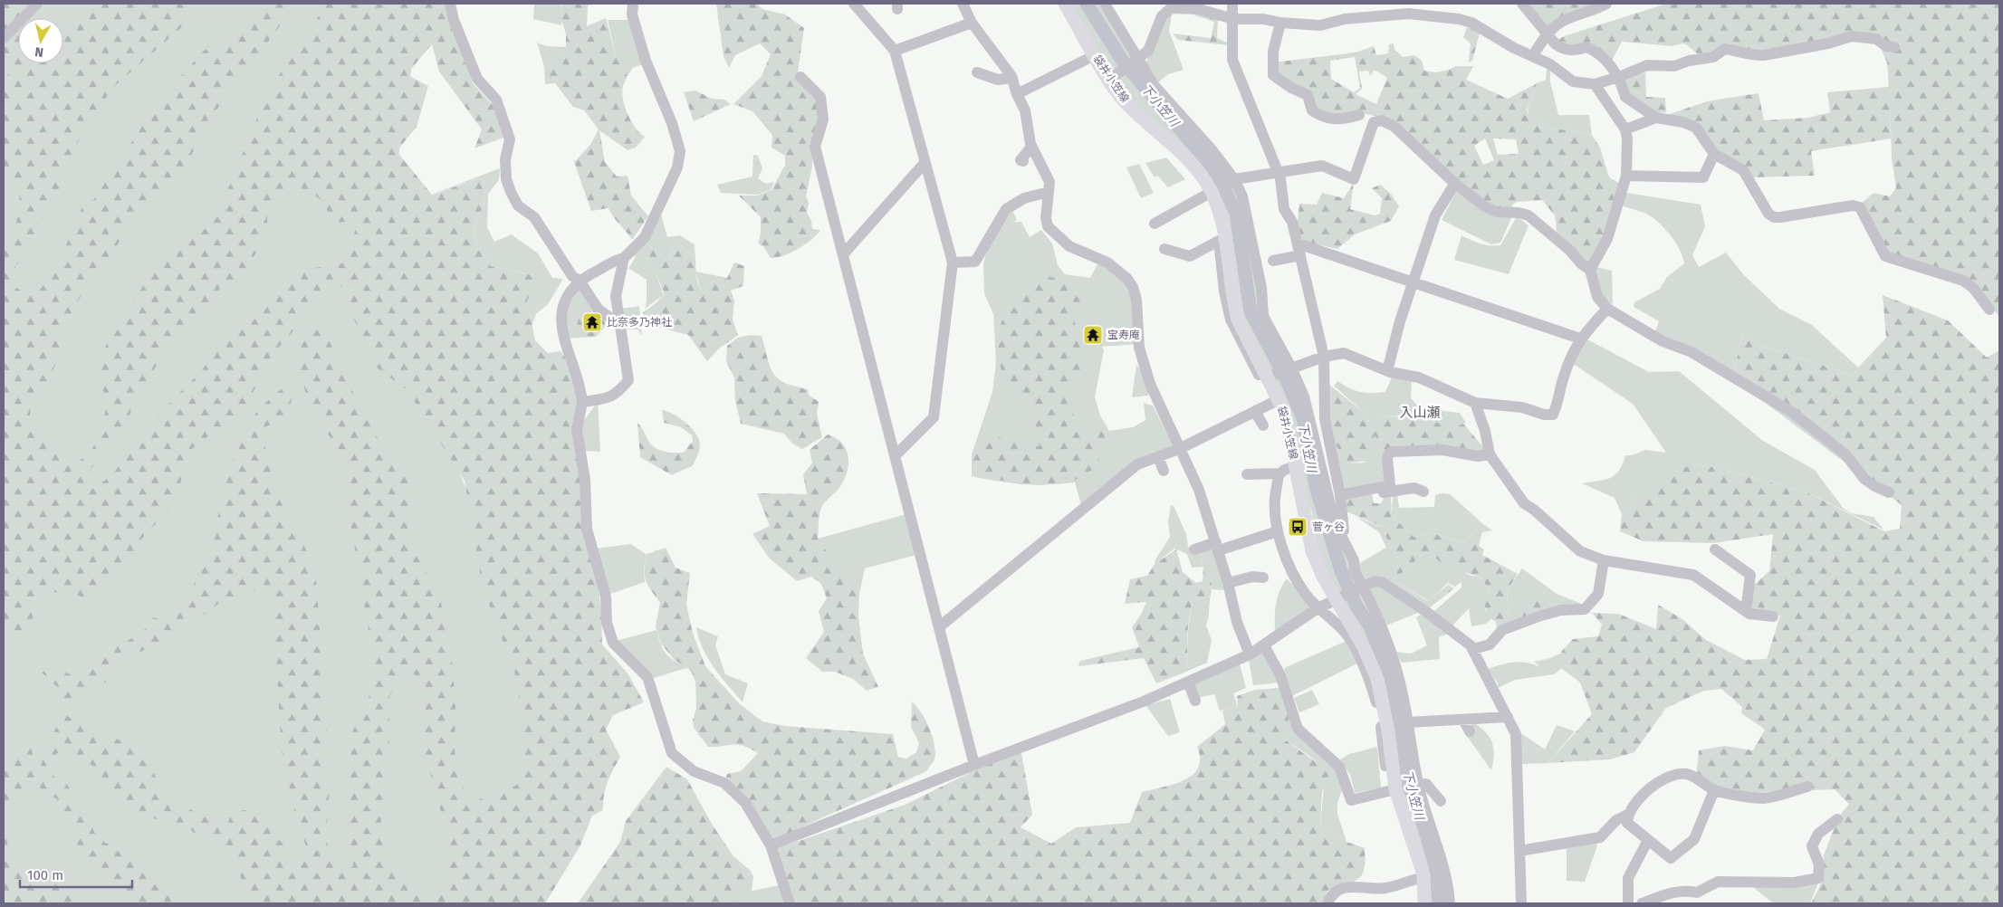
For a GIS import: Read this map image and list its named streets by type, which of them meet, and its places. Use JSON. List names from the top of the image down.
{
  "streets": {
    "main road": ["袋井小笠線"]
  },
  "districts": ["入山瀬"],
  "water": ["下小笠川"],
  "places": {
    "temple": ["比奈多乃神社", "宝寿庵"],
    "bus stop": ["菅ヶ谷"]
  },
  "scale_bar": "100 m",
  "north": "bottom"
}
